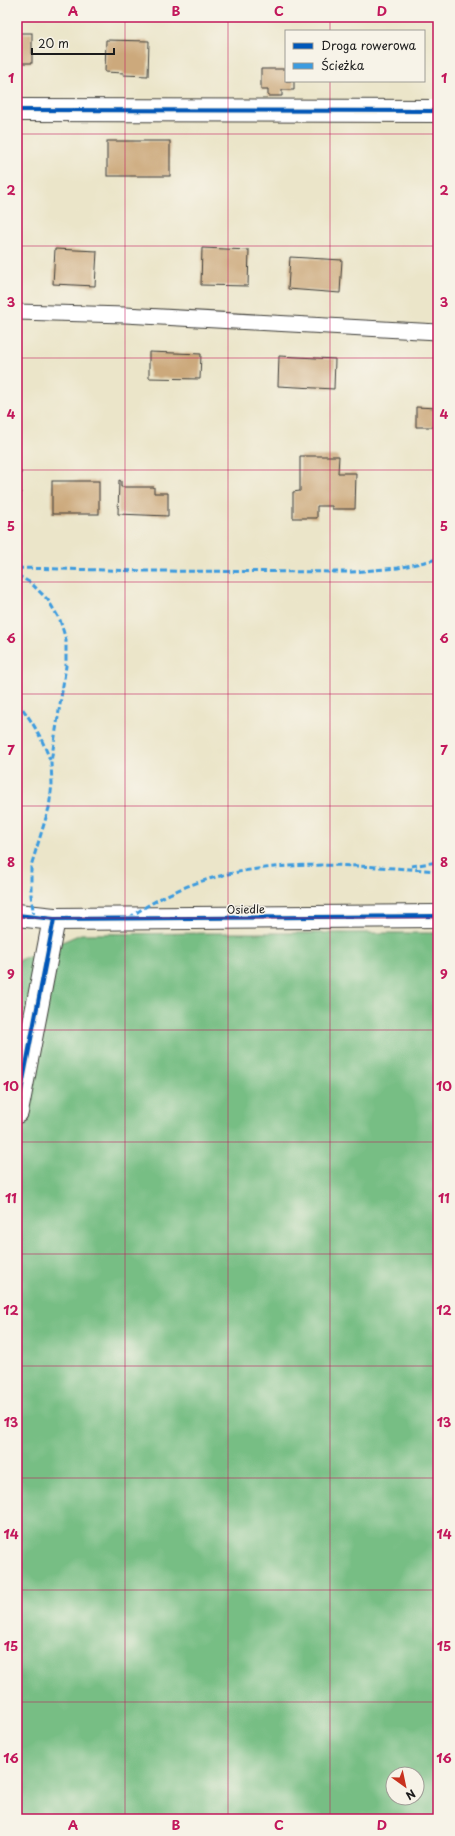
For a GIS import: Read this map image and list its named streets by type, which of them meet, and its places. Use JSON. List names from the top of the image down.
{
  "streets": {
    "street": ["Osiedle"]
  },
  "legend": ["Droga rowerowa", "Ścieżka"],
  "scale_bar": "20 m",
  "north": "bottom right",
  "grid": {
    "columns": [
      "A",
      "B",
      "C",
      "D"
    ],
    "rows": [
      "1",
      "2",
      "3",
      "4",
      "5",
      "6",
      "7",
      "8",
      "9",
      "10",
      "11",
      "12",
      "13",
      "14",
      "15",
      "16"
    ]
  }
}
